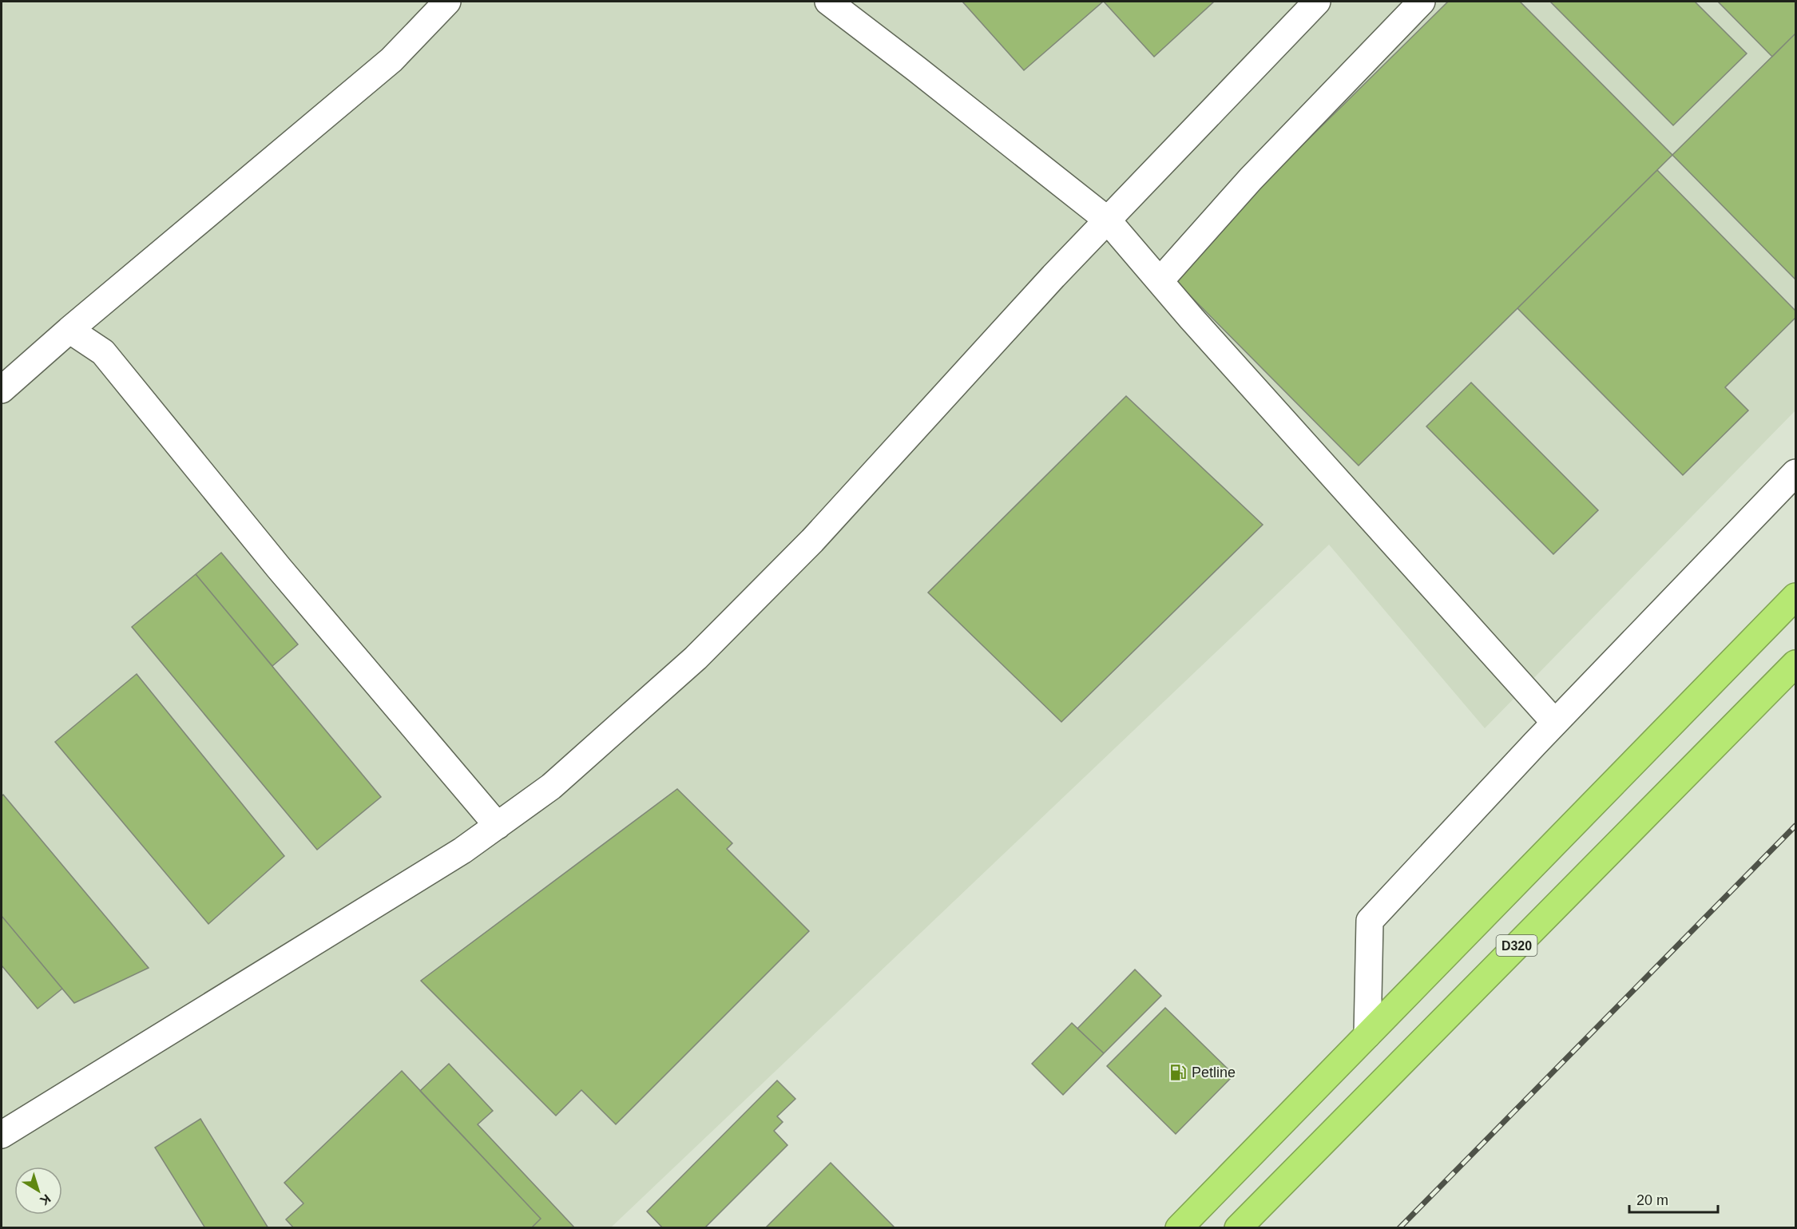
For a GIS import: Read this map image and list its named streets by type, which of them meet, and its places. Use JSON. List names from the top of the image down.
{
  "streets": {
    "highway": ["D320"]
  },
  "places": {
    "fuel station": ["Petline"]
  },
  "scale_bar": "20 m",
  "north": "bottom right"
}
